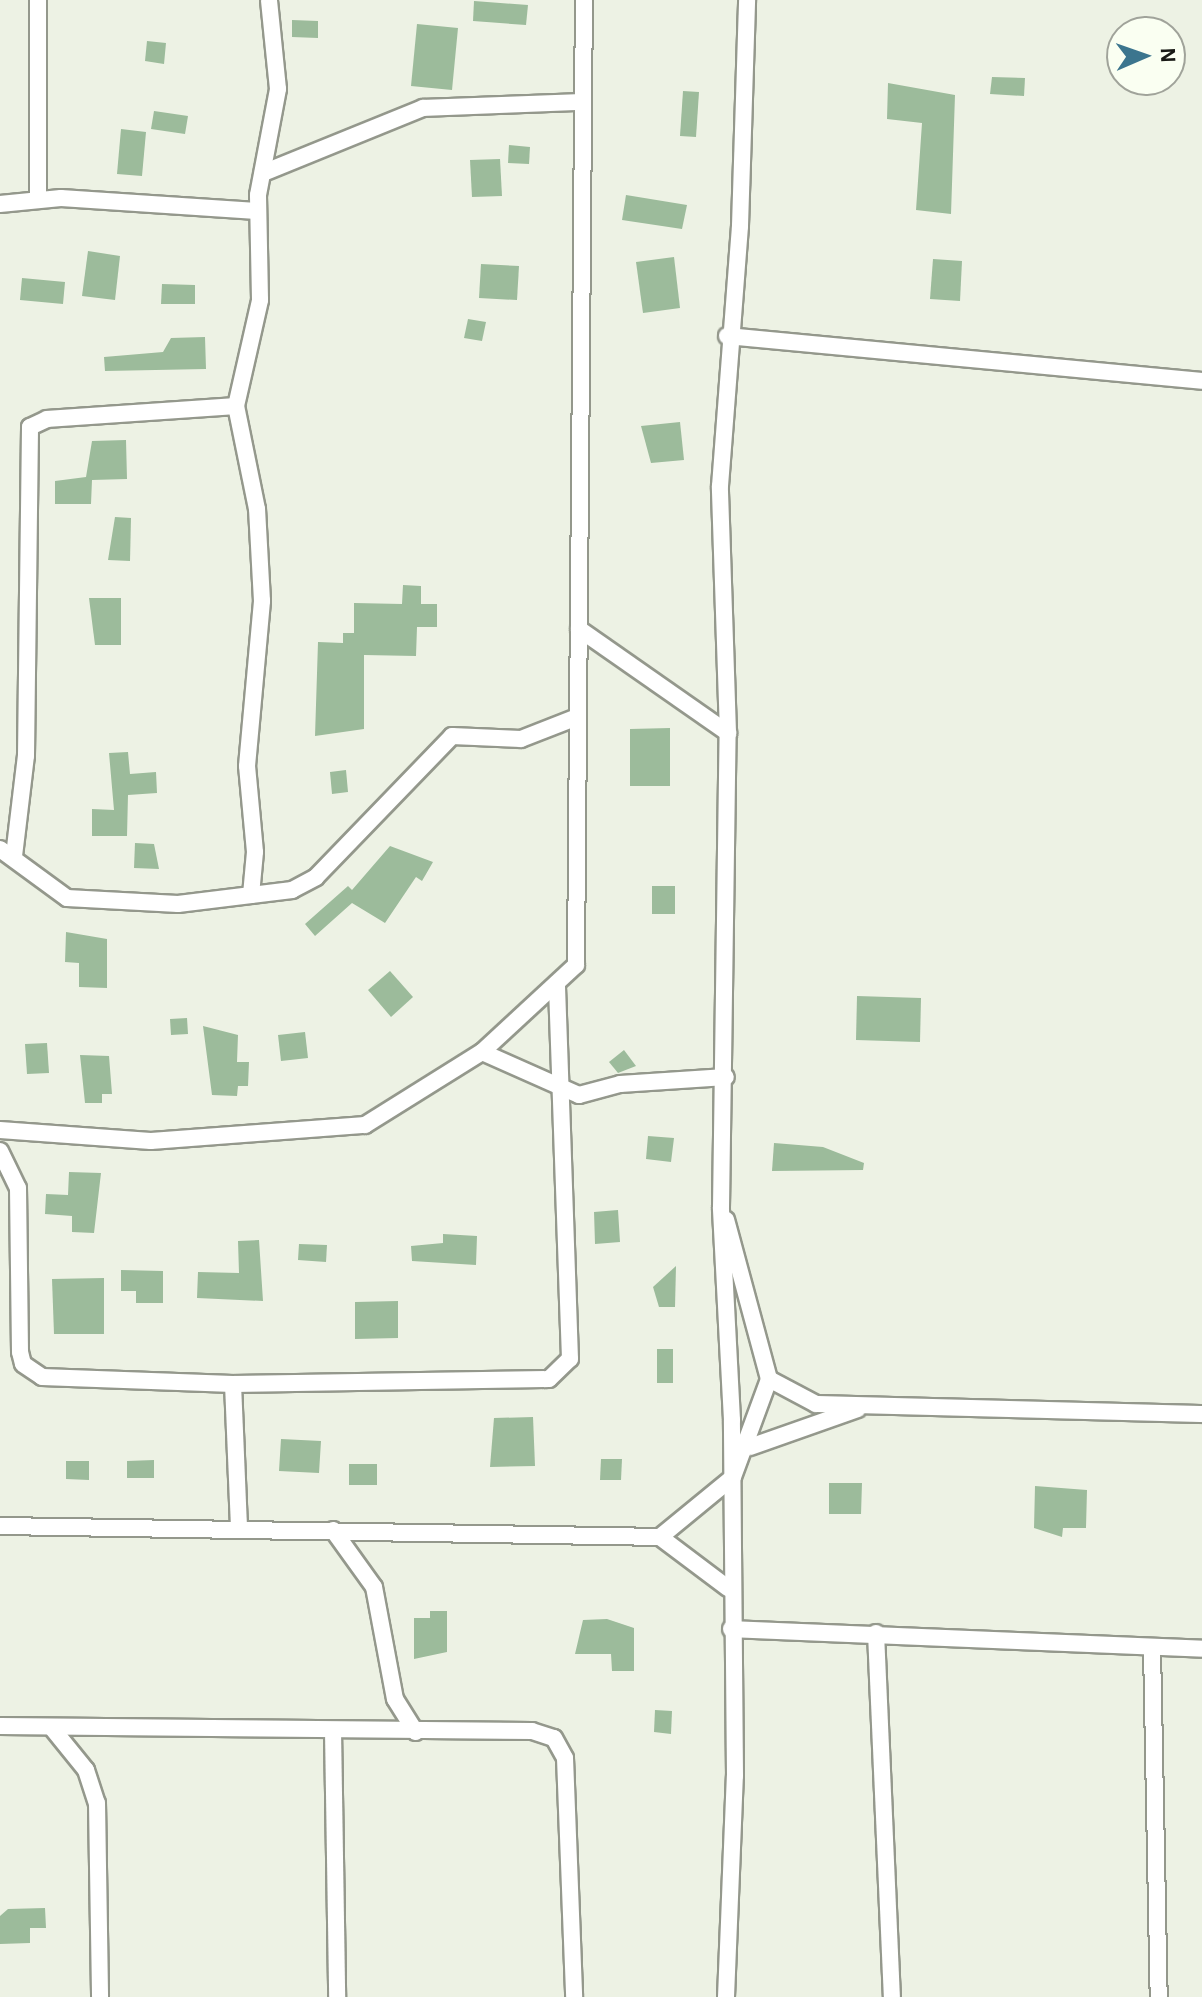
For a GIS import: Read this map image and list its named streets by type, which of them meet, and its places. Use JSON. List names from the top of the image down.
{
  "north": "right"
}
